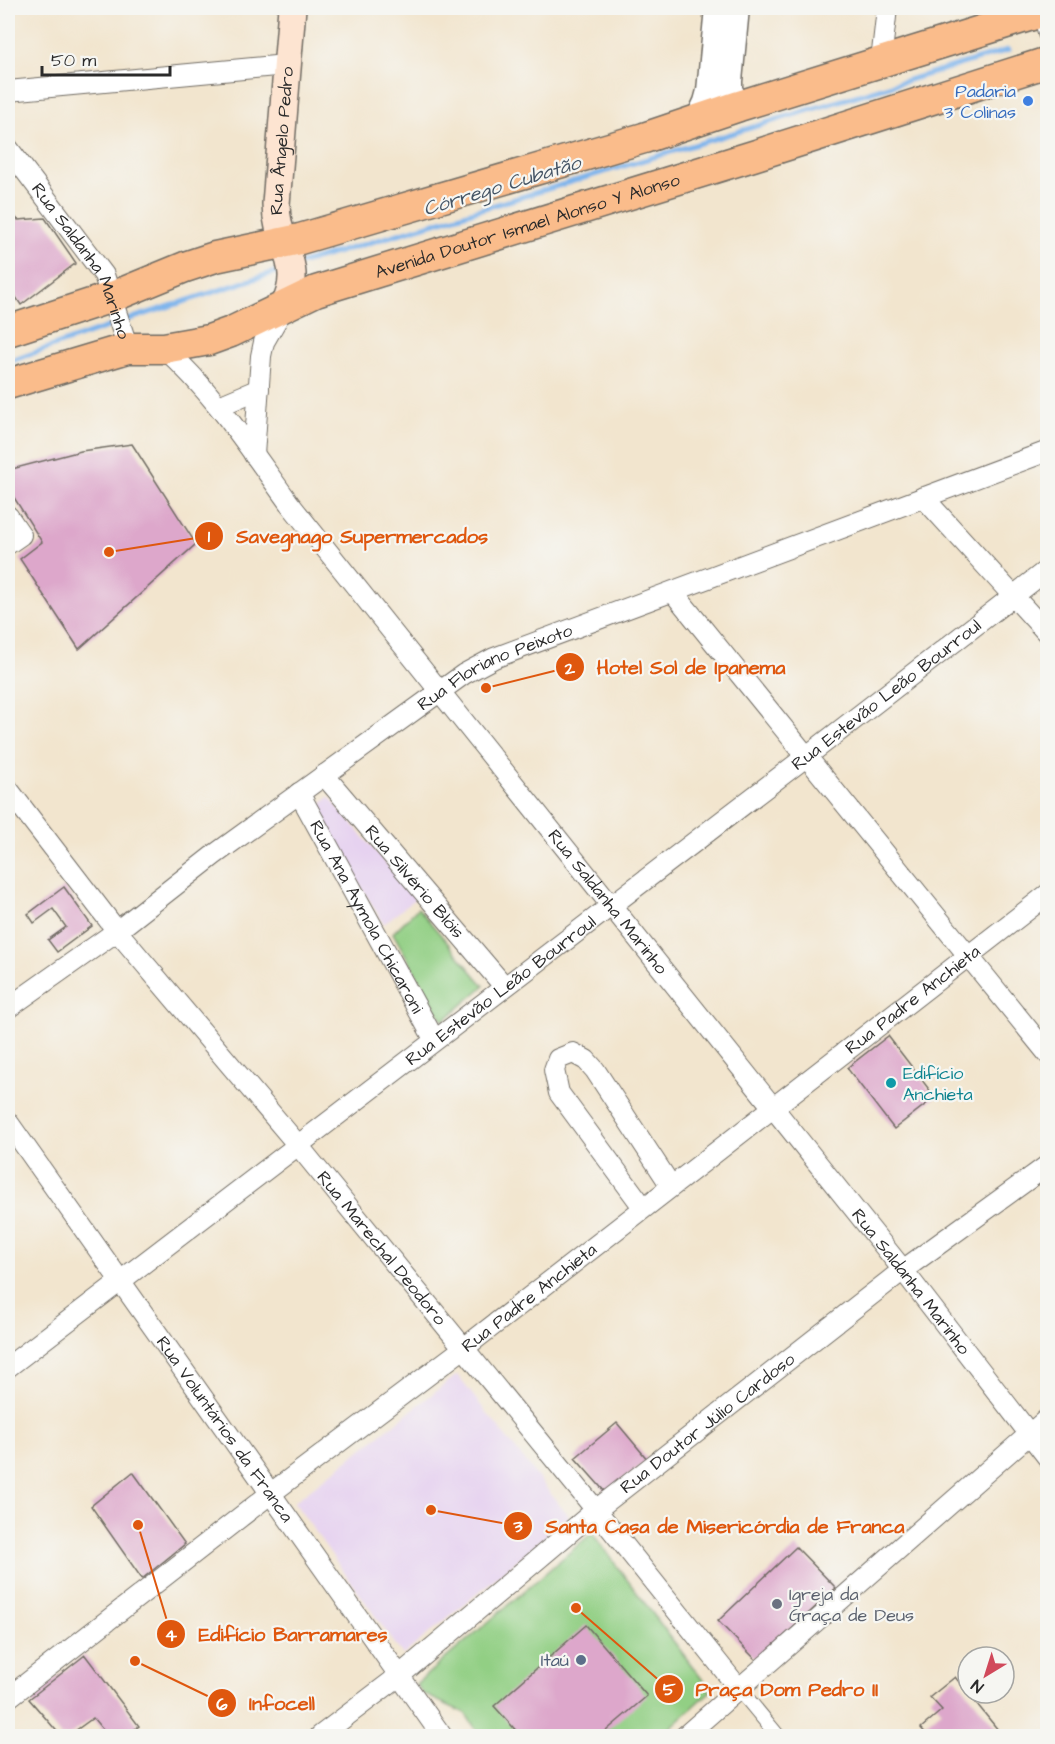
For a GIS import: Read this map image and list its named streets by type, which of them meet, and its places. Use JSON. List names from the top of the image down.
{
  "streets": {
    "main road": ["Rua Ângelo Pedro", "Avenida Doutor Ismael Alonso Y Alonso"],
    "street": [
      "Rua Saldanha Marinho",
      "Rua Floriano Peixoto",
      "Rua Estevão Leão Bourroul",
      "Rua Silvério Blóis",
      "Rua Ana Aymola Chicaroni",
      "Rua Padre Anchieta",
      "Rua Marechal Deodoro",
      "Rua Doutor Júlio Cardoso",
      "Rua Voluntários da Franca"
    ]
  },
  "crossings": [
    ["Rua Ângelo Pedro", "Avenida Doutor Ismael Alonso Y Alonso"],
    ["Avenida Doutor Ismael Alonso Y Alonso", "Rua Saldanha Marinho"],
    ["Rua Saldanha Marinho", "Rua Floriano Peixoto"],
    ["Rua Saldanha Marinho", "Rua Estevão Leão Bourroul"],
    ["Rua Saldanha Marinho", "Rua Padre Anchieta"],
    ["Rua Saldanha Marinho", "Rua Doutor Júlio Cardoso"],
    ["Rua Floriano Peixoto", "Rua Silvério Blóis"],
    ["Rua Floriano Peixoto", "Rua Ana Aymola Chicaroni"],
    ["Rua Floriano Peixoto", "Rua Marechal Deodoro"],
    ["Rua Estevão Leão Bourroul", "Rua Silvério Blóis"],
    ["Rua Estevão Leão Bourroul", "Rua Ana Aymola Chicaroni"],
    ["Rua Estevão Leão Bourroul", "Rua Marechal Deodoro"],
    ["Rua Estevão Leão Bourroul", "Rua Voluntários da Franca"],
    ["Rua Padre Anchieta", "Rua Marechal Deodoro"],
    ["Rua Padre Anchieta", "Rua Voluntários da Franca"],
    ["Rua Marechal Deodoro", "Rua Doutor Júlio Cardoso"],
    ["Rua Doutor Júlio Cardoso", "Rua Voluntários da Franca"]
  ],
  "water": ["Córrego Cubatão"],
  "places": [
    "Padaria 3 Colinas",
    "Savegnago Supermercados",
    "Hotel Sol de Ipanema",
    "Edifício Anchieta",
    "Santa Casa de Misericórdia de Franca",
    "Edifício Barramares",
    "Igreja da Graça de Deus",
    "Praça Dom Pedro II",
    "Itaú",
    "Infocell"
  ],
  "scale_bar": "50 m",
  "north": "bottom left"
}
